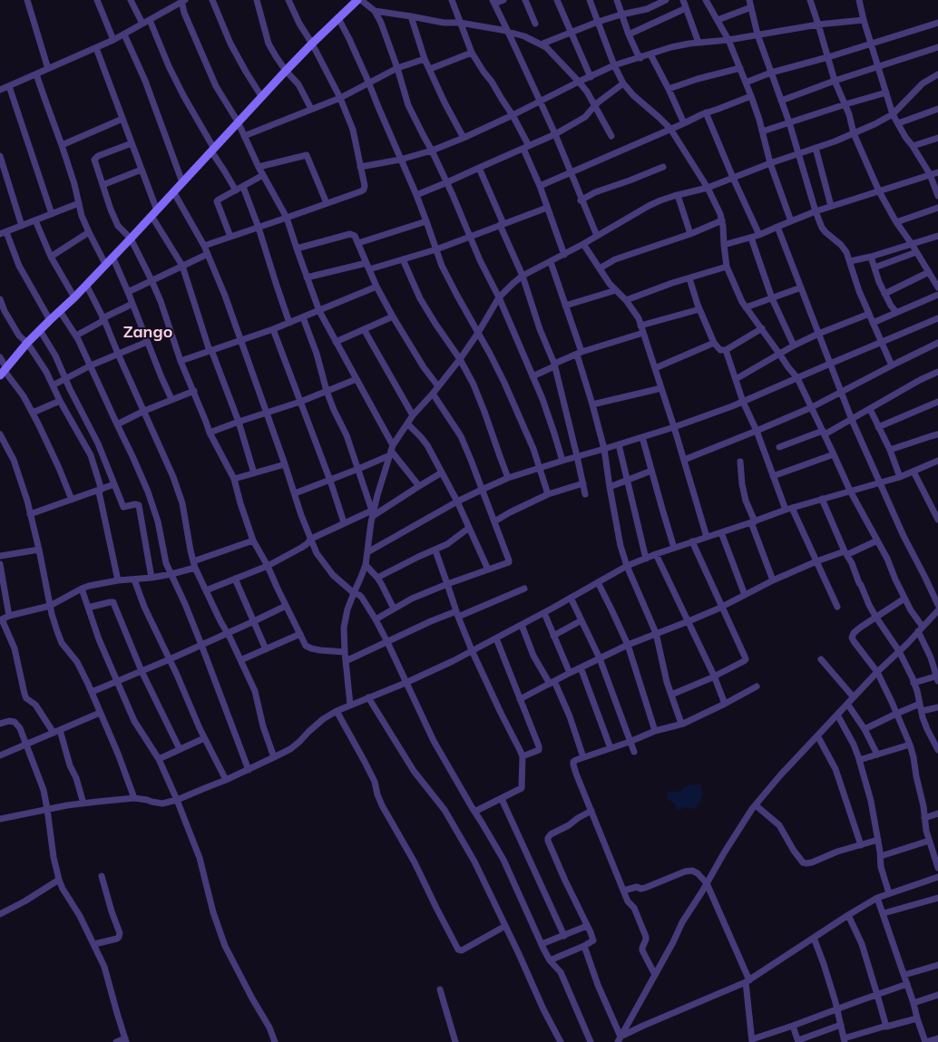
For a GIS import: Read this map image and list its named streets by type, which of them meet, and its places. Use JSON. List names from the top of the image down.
{
  "districts": ["Zango"]
}
